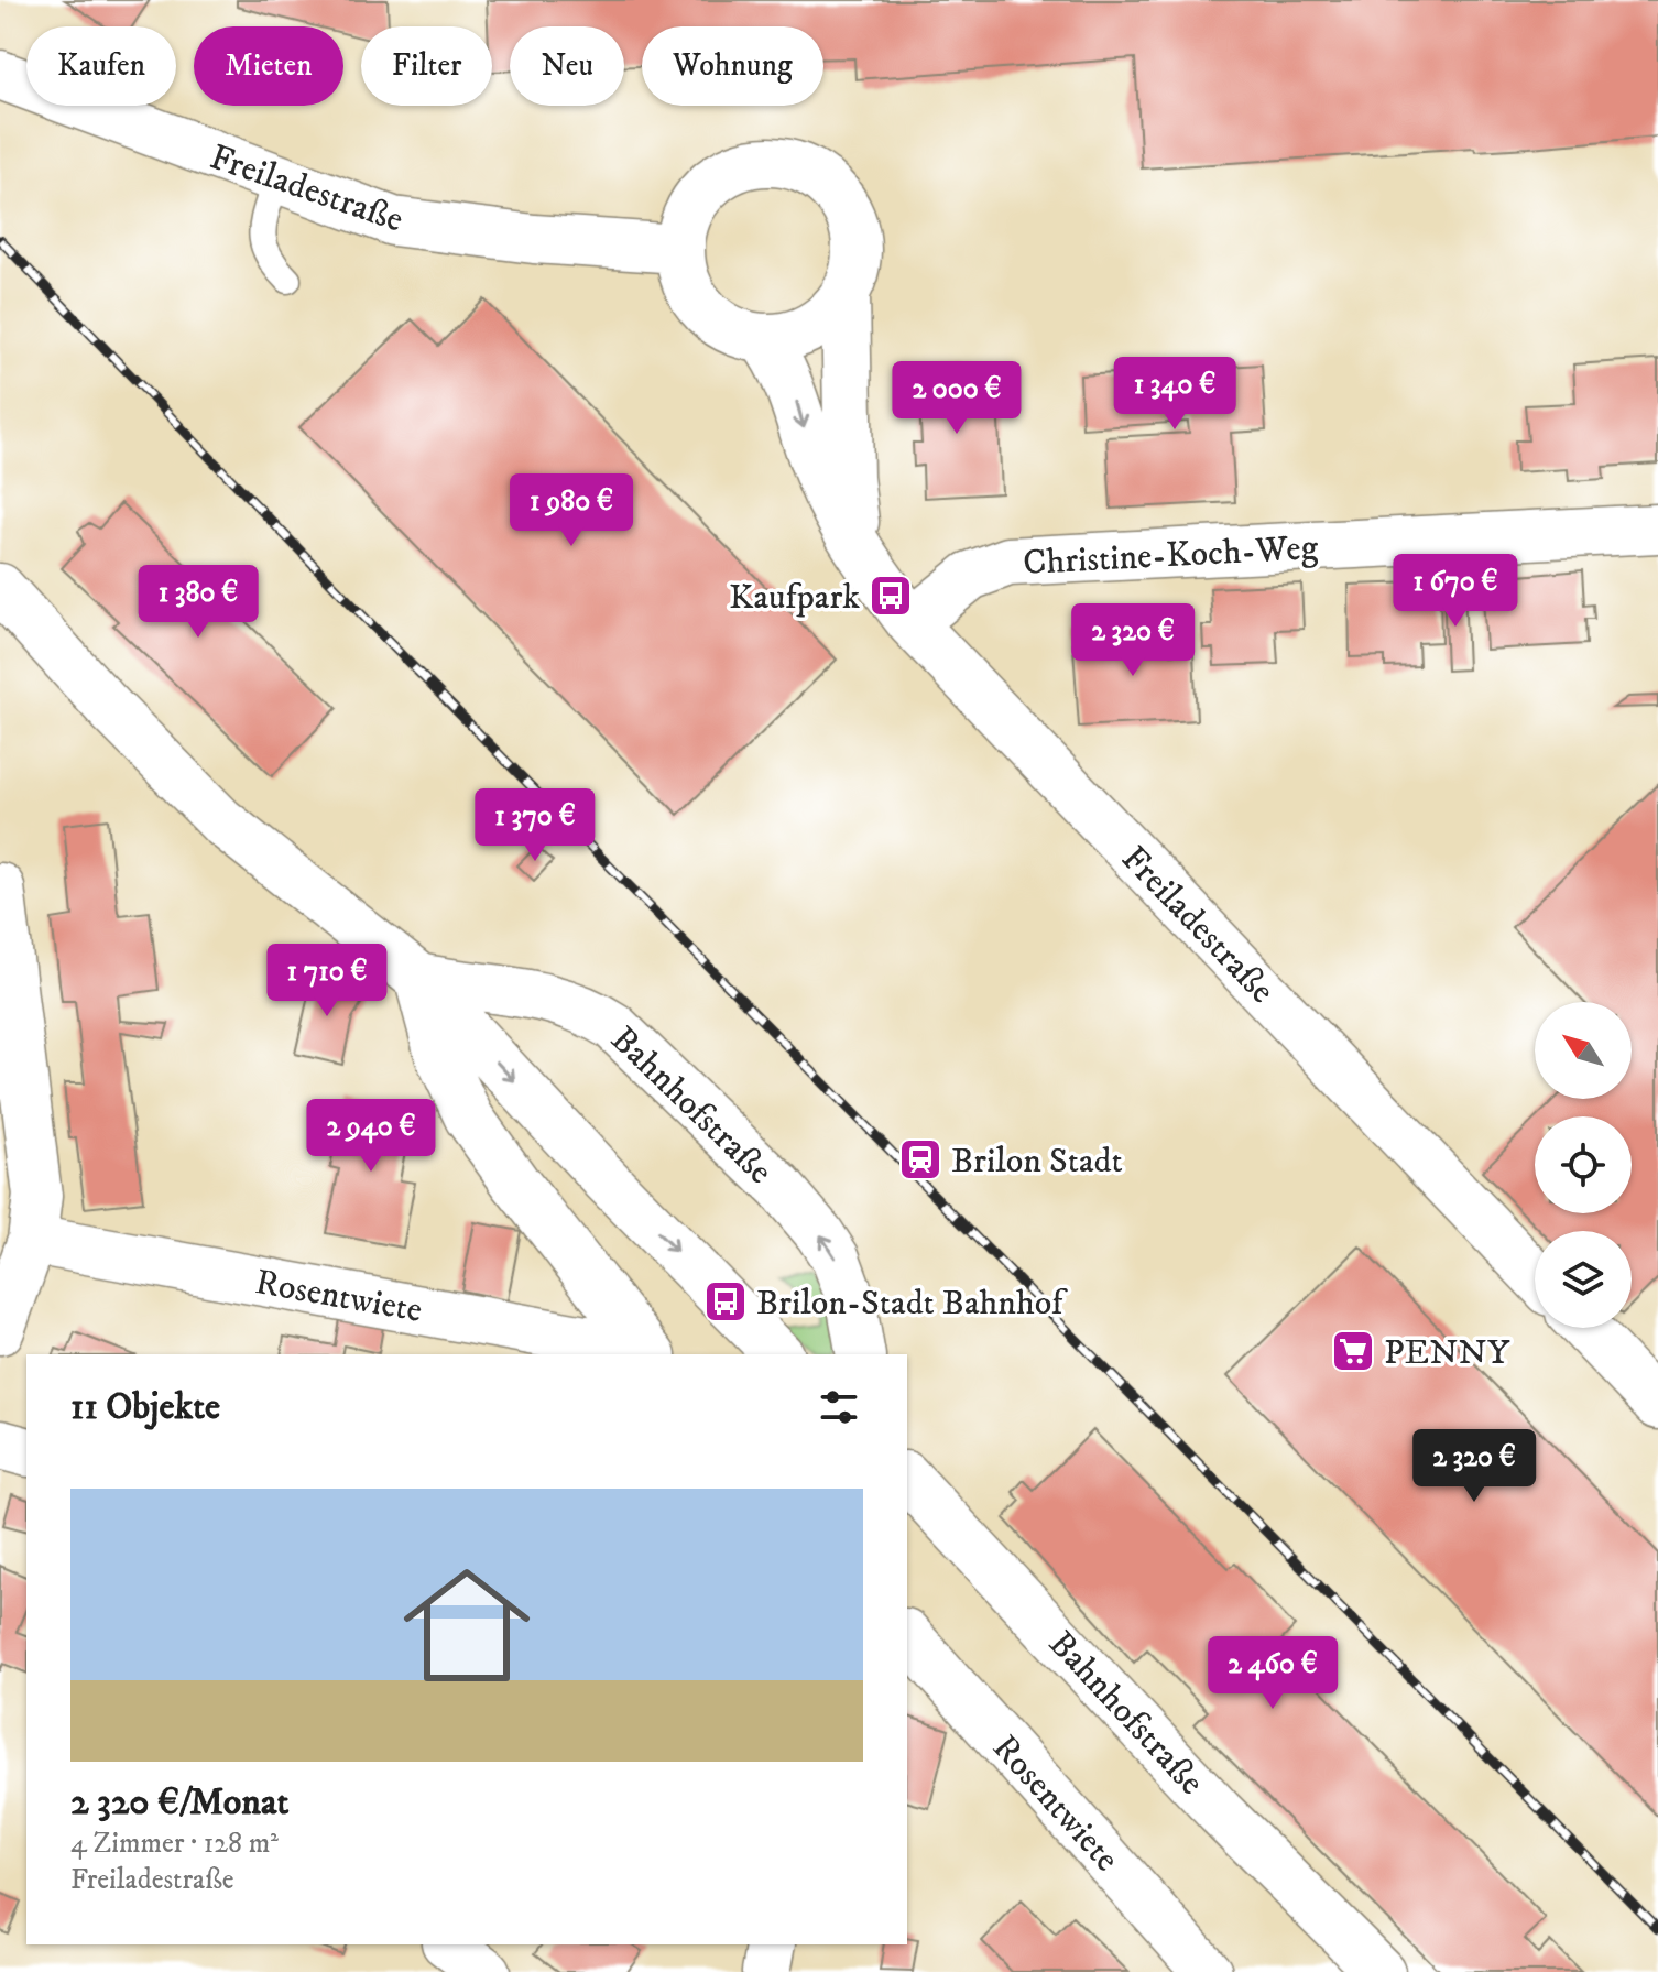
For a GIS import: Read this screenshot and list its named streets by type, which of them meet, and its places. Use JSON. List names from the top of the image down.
{
  "streets": {
    "street": [
      "Freiladestraße",
      "Christine-Koch-Weg",
      "Bahnhofstraße",
      "Rosentwiete"
    ]
  },
  "crossings": [
    ["Freiladestraße", "Christine-Koch-Weg"],
    ["Bahnhofstraße", "Rosentwiete"]
  ],
  "places": {
    "bus stop": ["Kaufpark", "Brilon-Stadt Bahnhof"],
    "station": ["Brilon Stadt"],
    "supermarket": ["PENNY"]
  },
  "north": "top left",
  "page": {
    "chip": [
      "Kaufen",
      "Mieten",
      "Filter",
      "Neu",
      "Wohnung"
    ],
    "price": [
      "1 340 €",
      "2 000 €",
      "1 980 €",
      "1 670 €",
      "1 380 €",
      "2 320 €",
      "1 370 €",
      "1 710 €",
      "2 940 €",
      "2 320 €",
      "2 460 €"
    ],
    "heading": "11 Objekte",
    "list": [
      {
        "name": "2 320 €/Monat",
        "note": "4 Zimmer · 128 m² · Freiladestraße"
      }
    ]
  }
}
